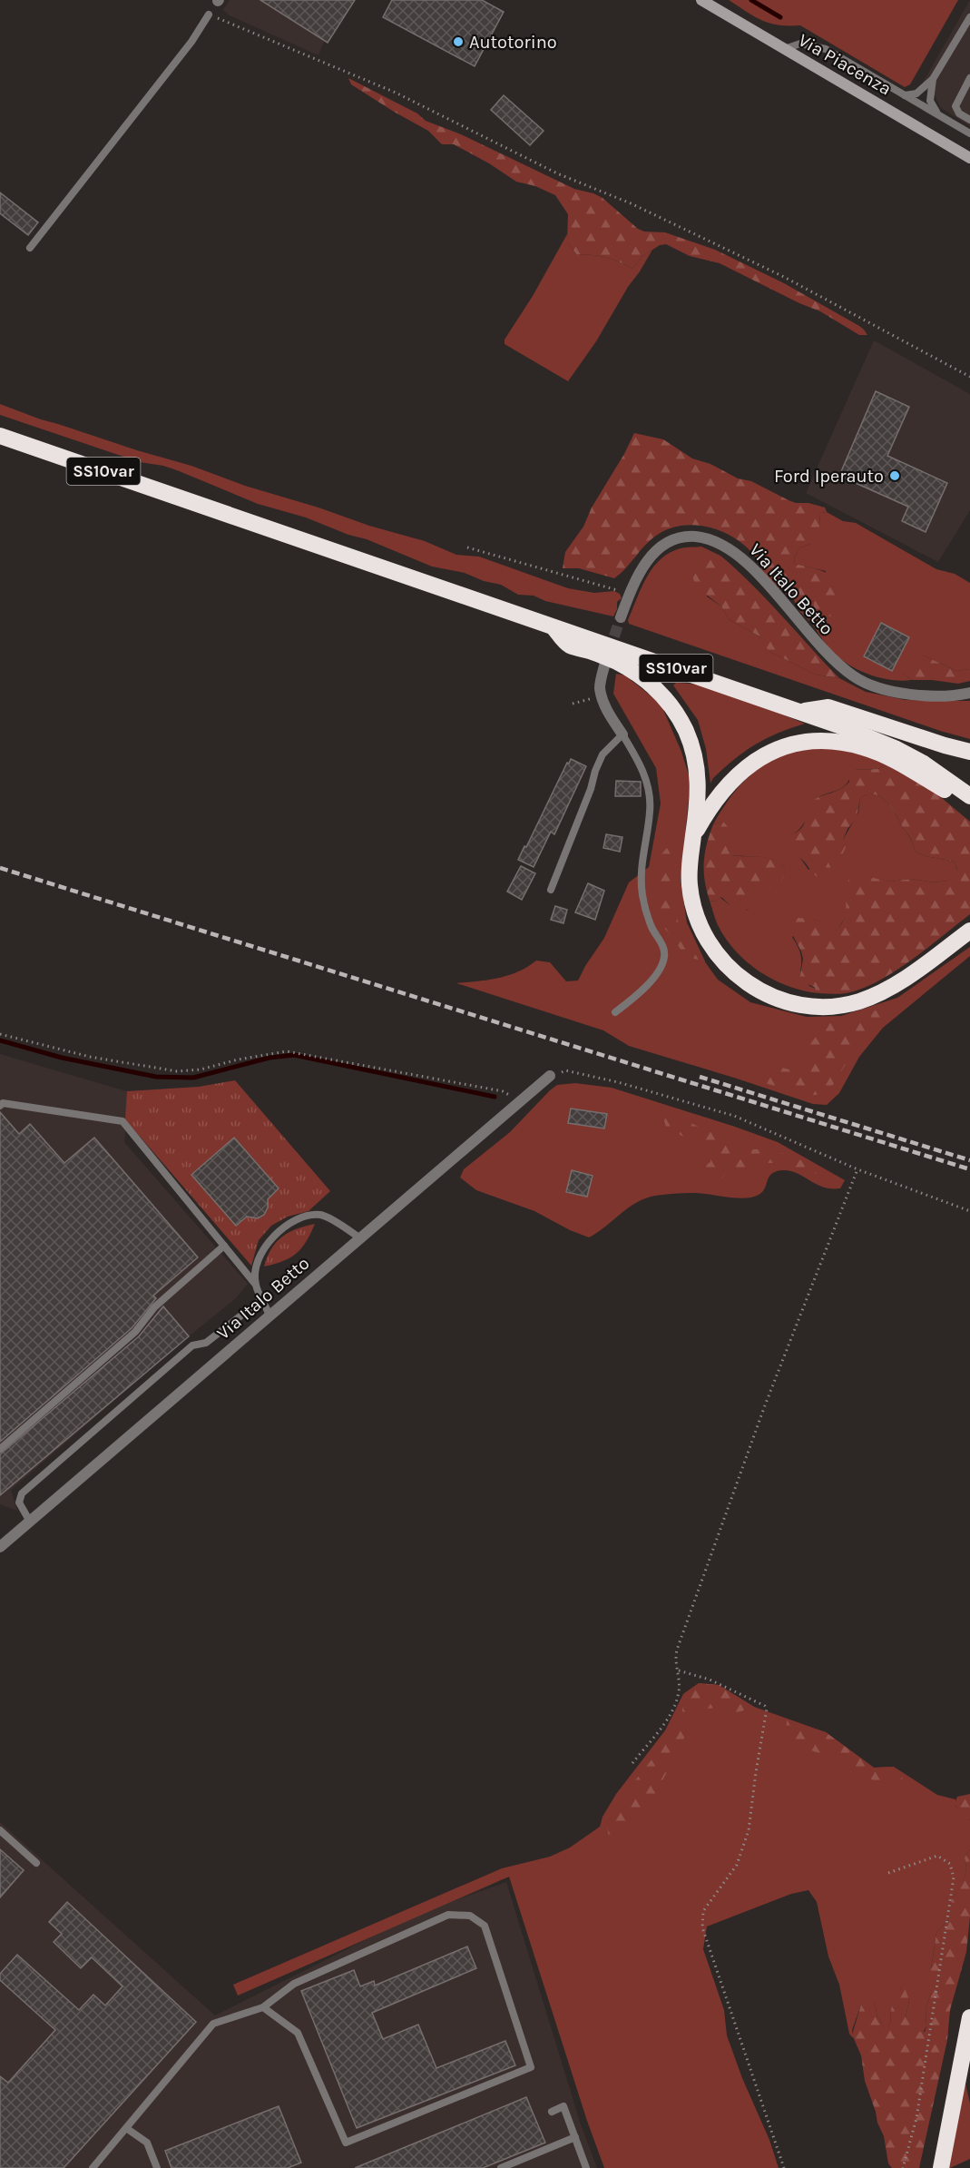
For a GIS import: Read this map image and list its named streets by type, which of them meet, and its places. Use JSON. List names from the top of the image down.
{
  "streets": {
    "highway": ["SS10var"],
    "main road": ["Via Piacenza"],
    "street": ["Via Italo Betto"]
  },
  "places": ["Autotorino", "Ford Iperauto"]
}
